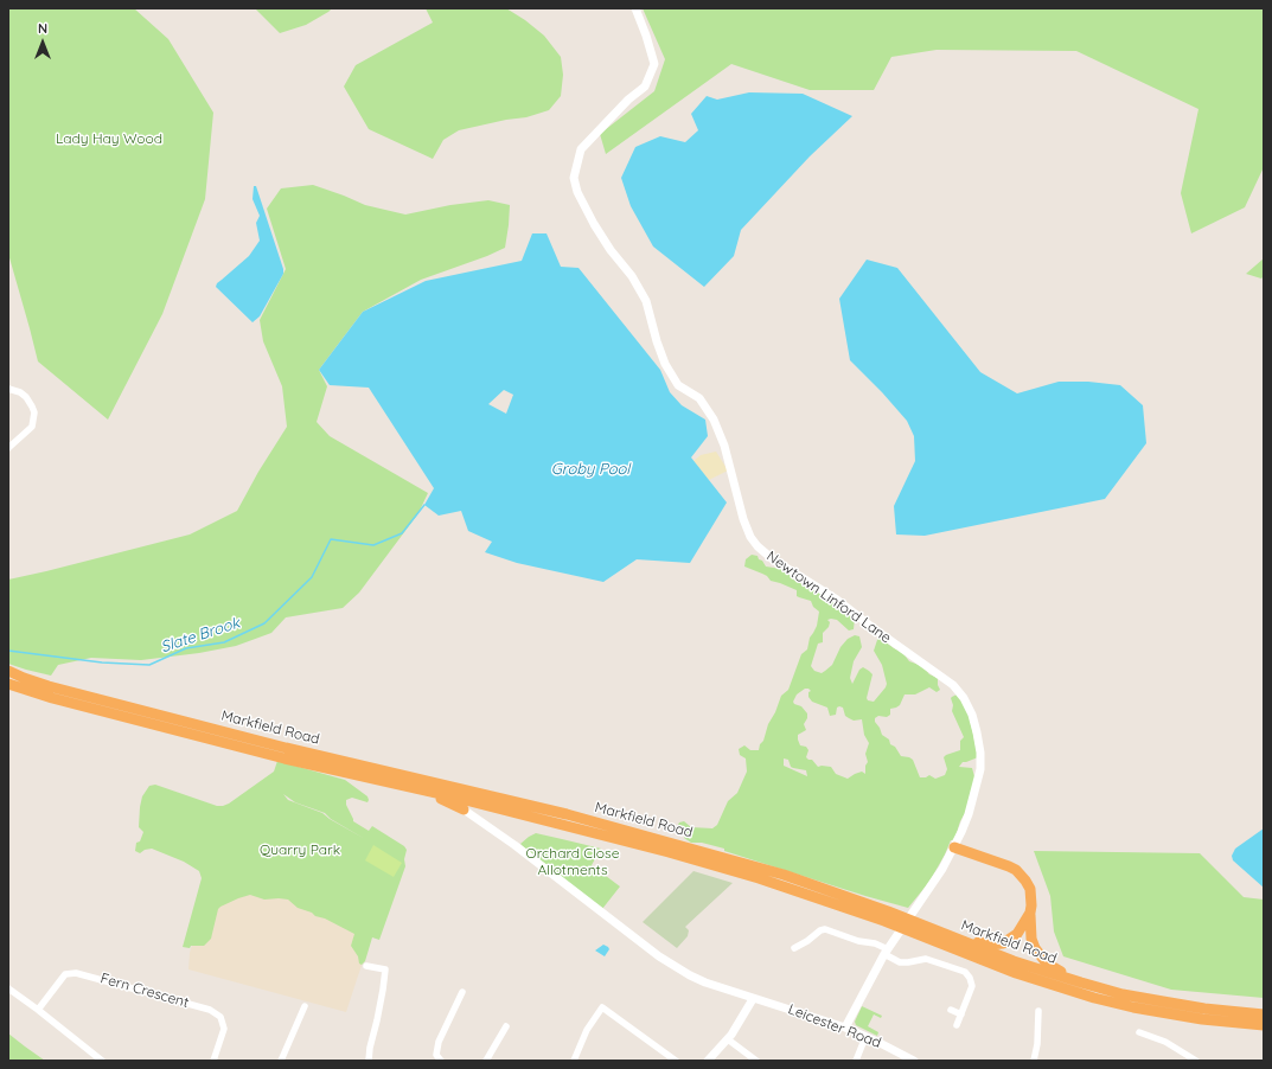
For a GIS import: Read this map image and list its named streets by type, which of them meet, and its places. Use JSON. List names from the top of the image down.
{
  "streets": {
    "highway": ["Markfield Road"],
    "street": ["Newtown Linford Lane", "Fern Crescent", "Leicester Road"]
  },
  "crossings": [
    ["Newtown Linford Lane", "Leicester Road"]
  ],
  "water": ["Groby Pool", "Slate Brook"],
  "parks": ["Lady Hay Wood", "Quarry Park", "Orchard Close Allotments"],
  "north": "top"
}
